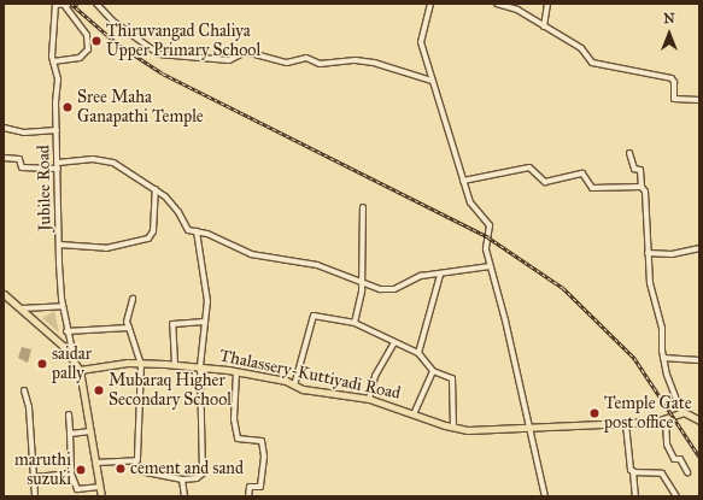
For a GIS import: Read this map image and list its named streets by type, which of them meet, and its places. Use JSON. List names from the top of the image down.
{
  "streets": {
    "main road": ["Thalassery-Kuttiyadi Road"],
    "street": ["Jubilee Road"]
  },
  "crossings": [
    ["Jubilee Road", "Thalassery-Kuttiyadi Road"]
  ],
  "places": [
    "Thiruvangad Chaliya Upper Primary School",
    "Sree Maha Ganapathi Temple",
    "saidar pally",
    "Mubaraq Higher Secondary School",
    "Temple Gate post office",
    "cement and sand",
    "maruthi suzuki"
  ],
  "north": "top"
}
